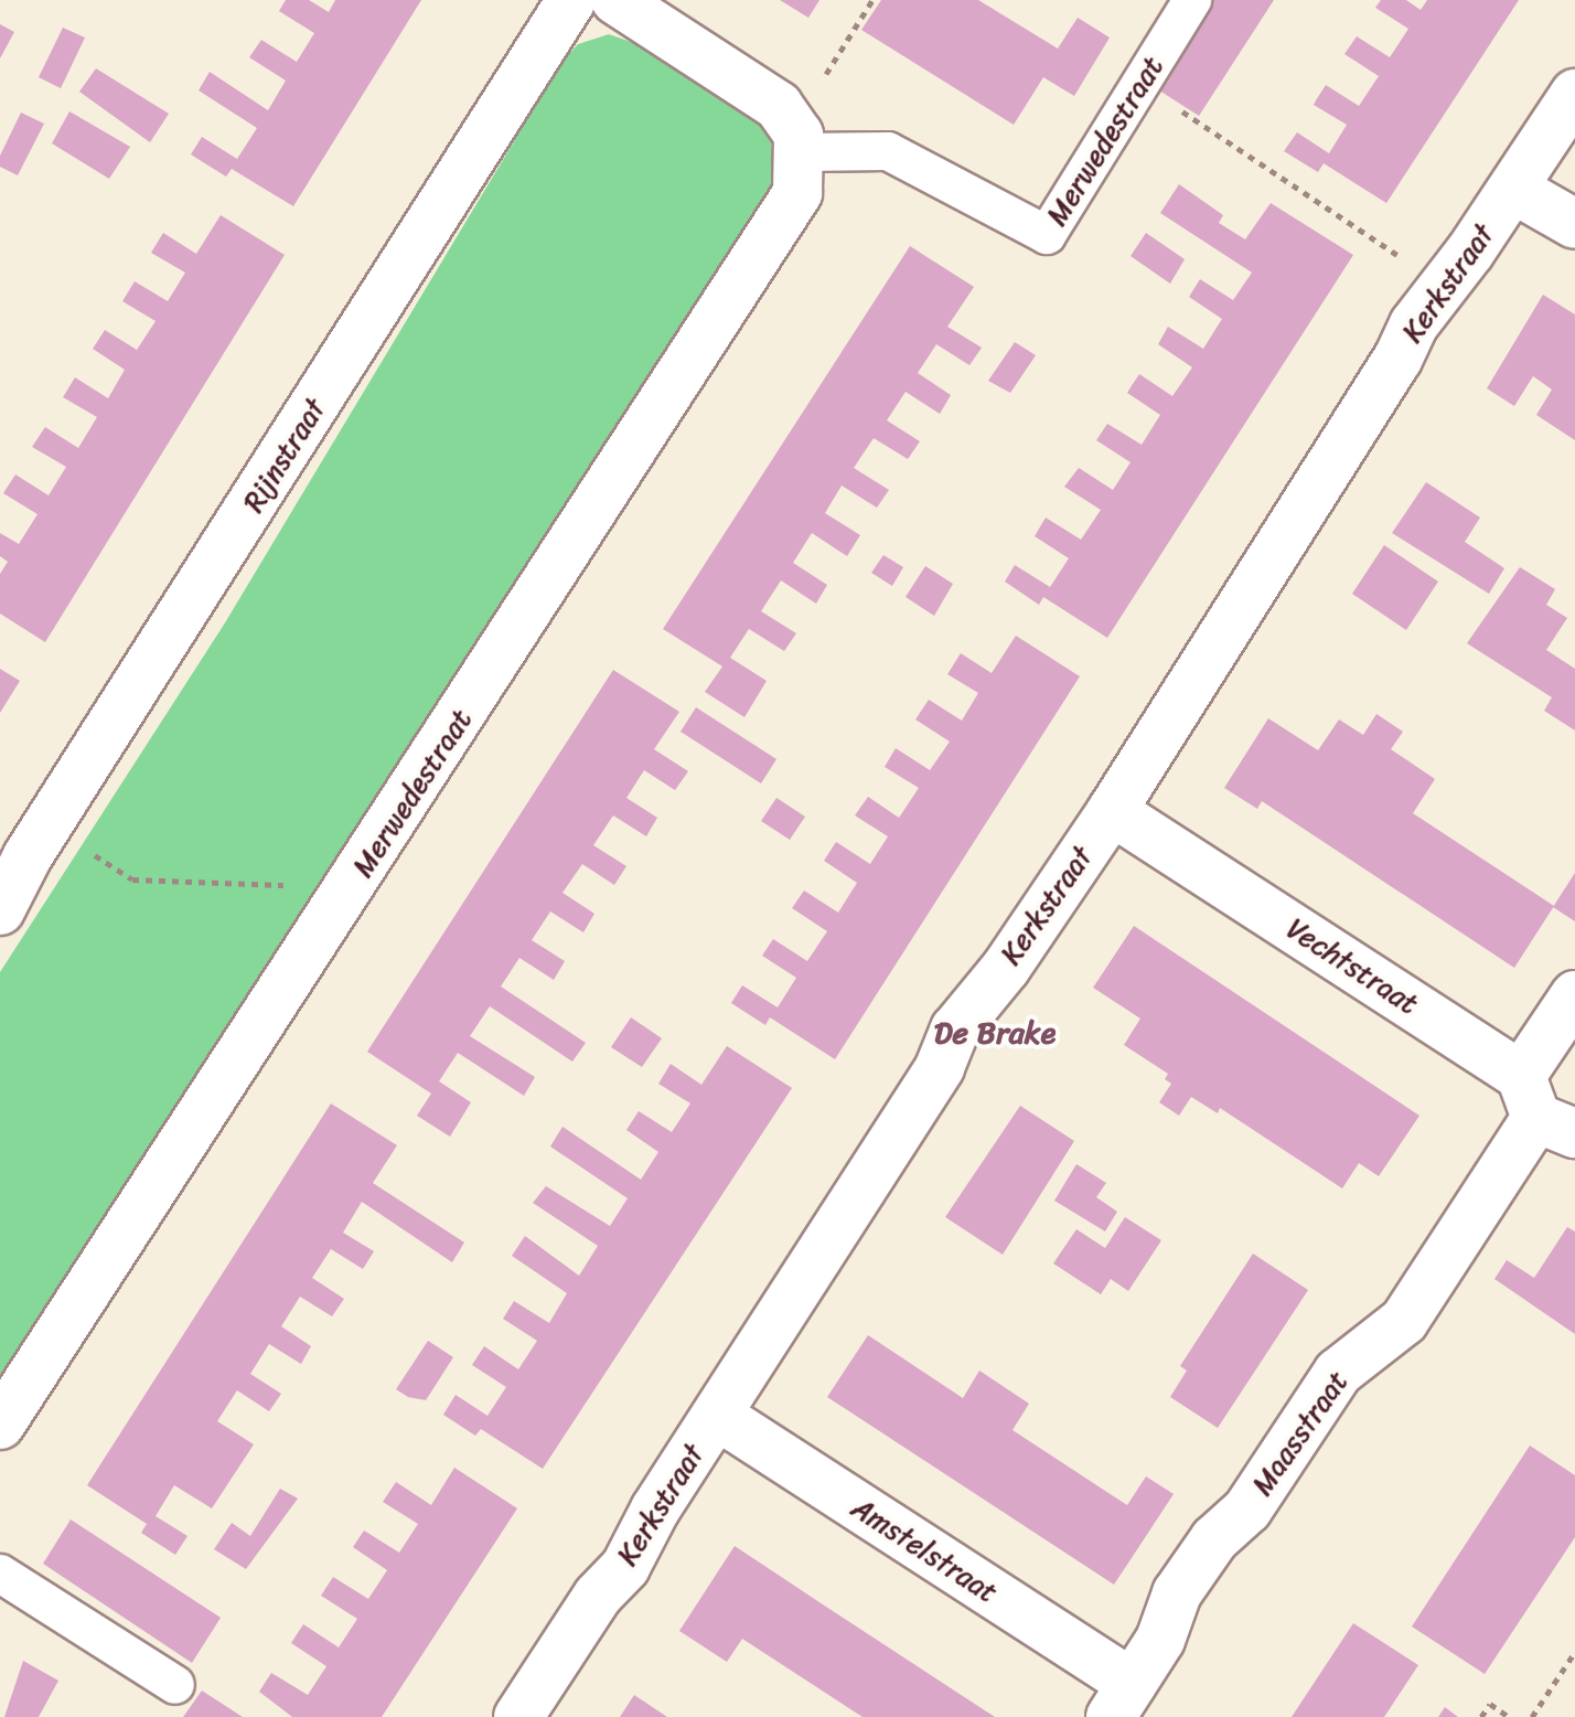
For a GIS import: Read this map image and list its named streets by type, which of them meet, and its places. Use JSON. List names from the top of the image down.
{
  "streets": {
    "street": [
      "Merwedestraat",
      "Kerkstraat",
      "Rijnstraat",
      "Vechtstraat",
      "Maasstraat",
      "Amstelstraat"
    ]
  },
  "crossings": [
    ["Kerkstraat", "Vechtstraat"],
    ["Kerkstraat", "Amstelstraat"],
    ["Vechtstraat", "Maasstraat"],
    ["Maasstraat", "Amstelstraat"]
  ],
  "districts": ["De Brake"]
}
